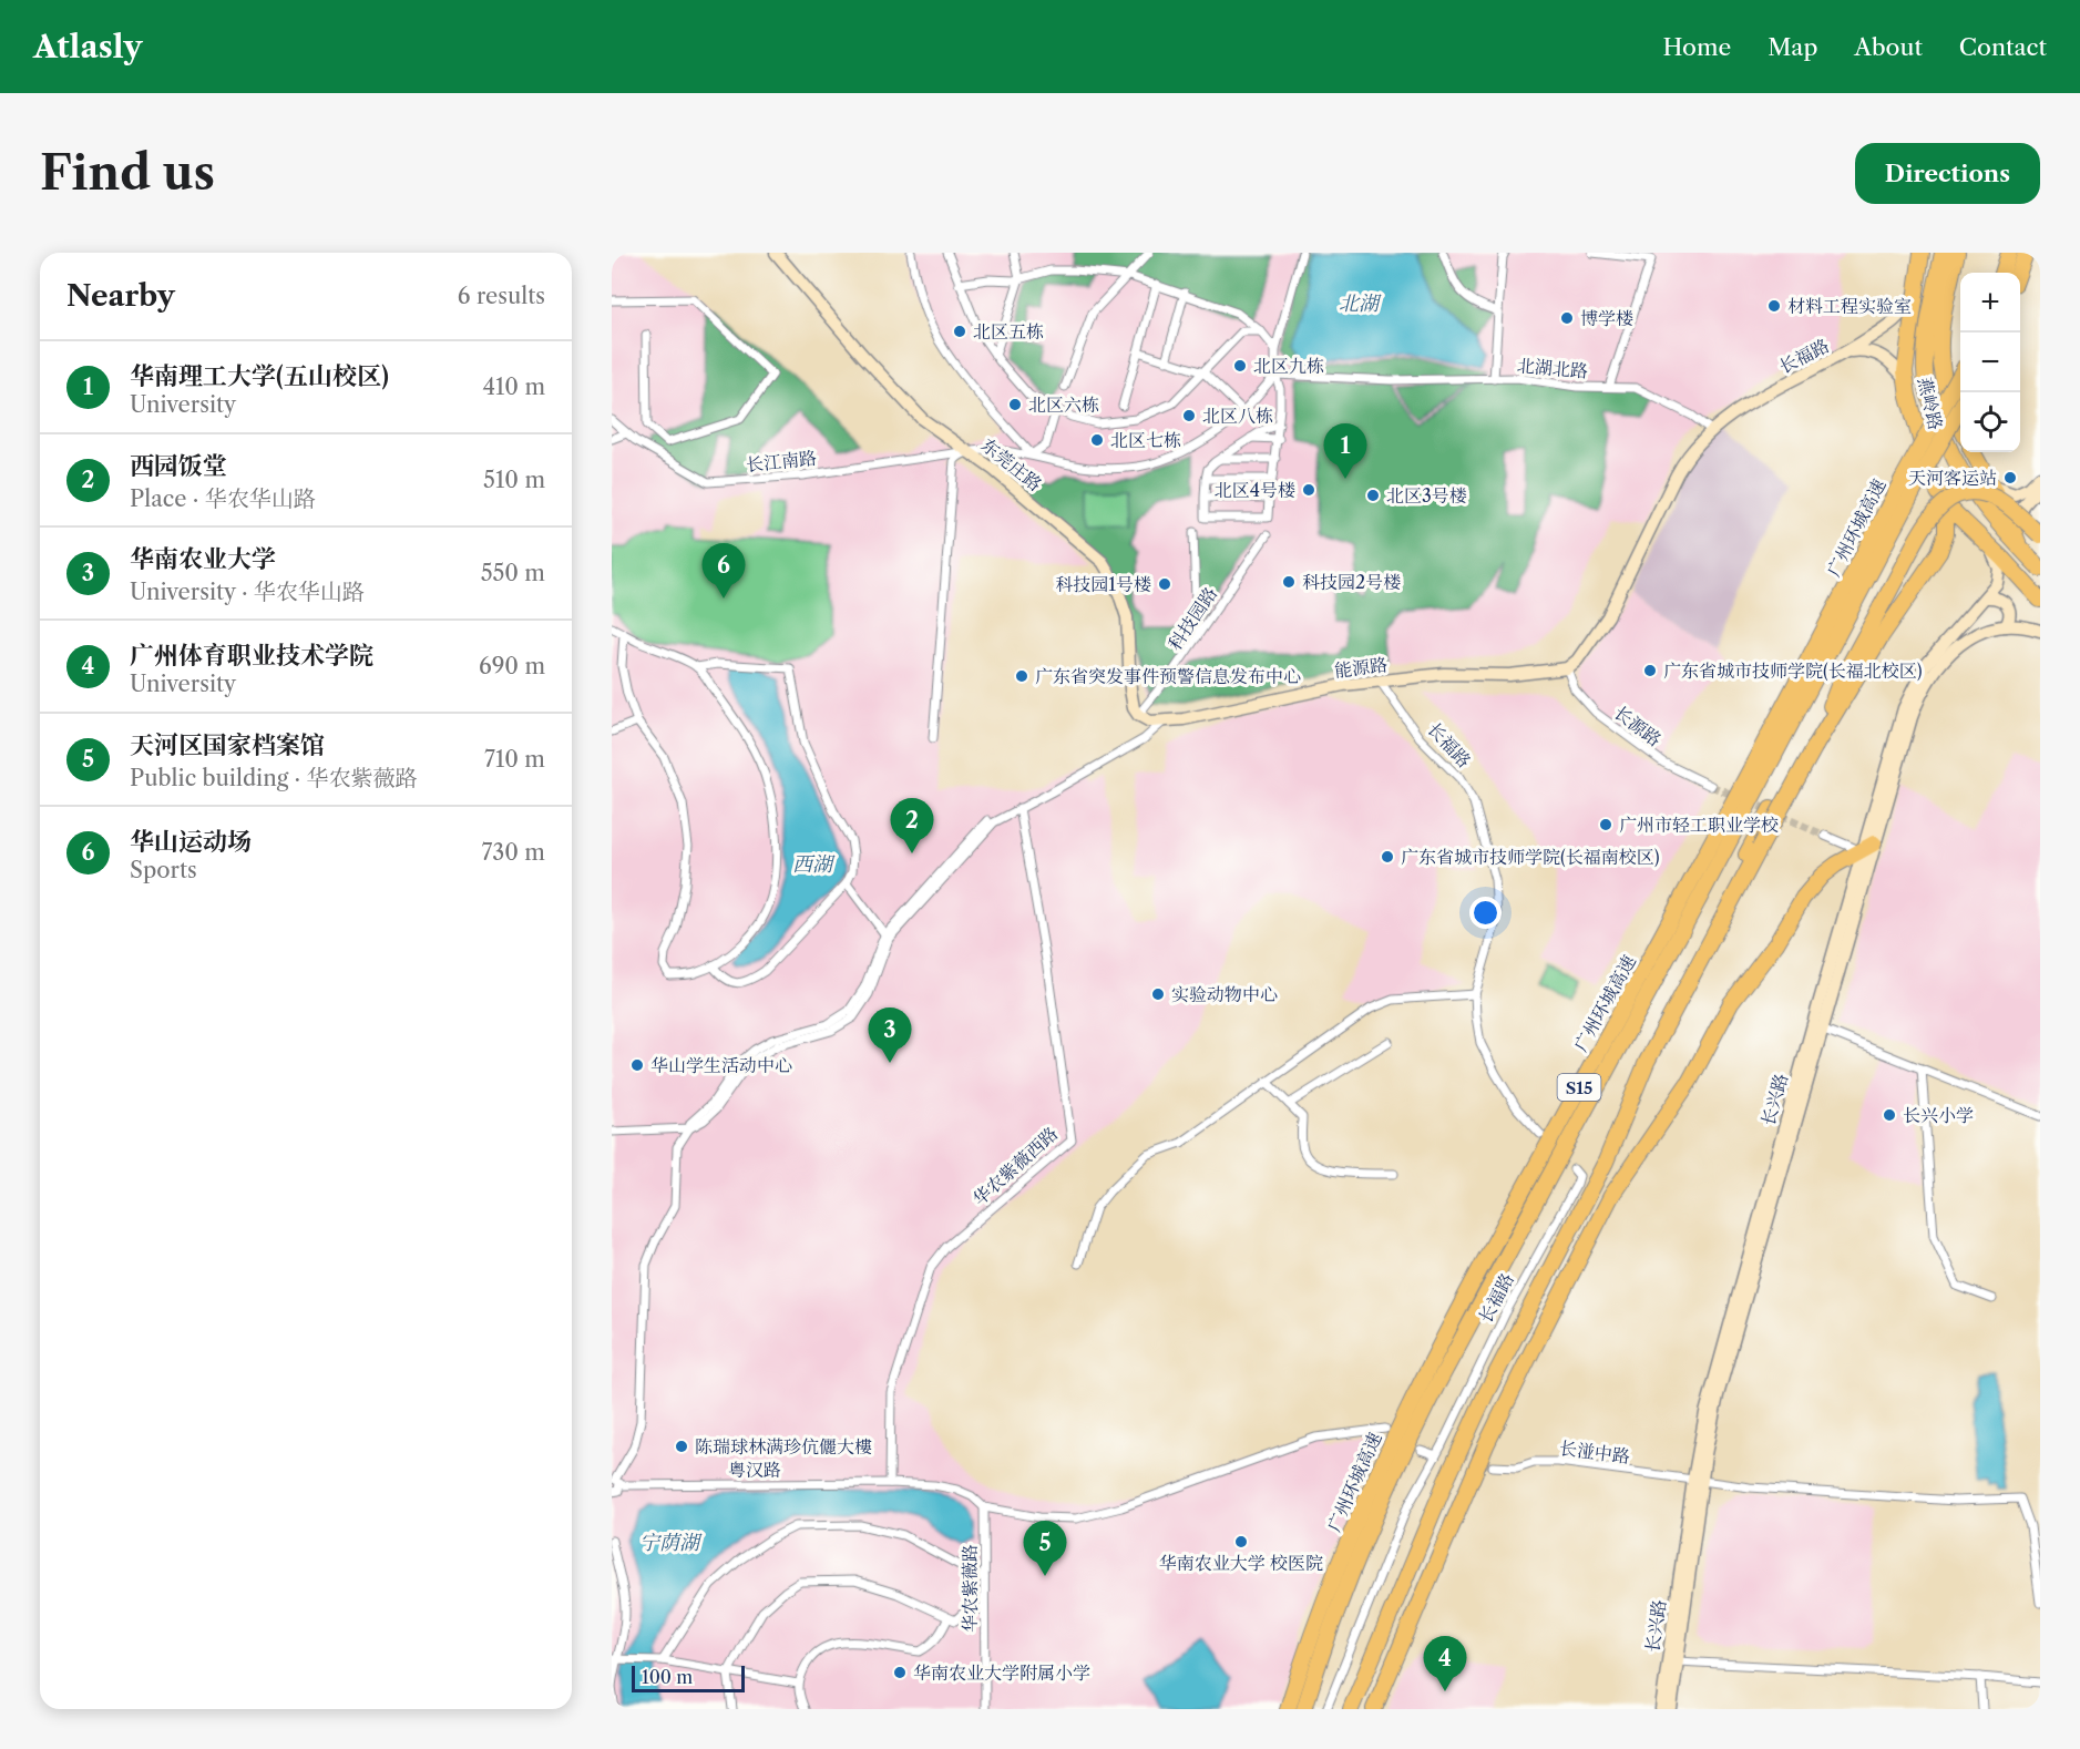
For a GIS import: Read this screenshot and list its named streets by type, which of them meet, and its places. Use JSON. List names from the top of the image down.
{
  "streets": {
    "highway": ["燕岭路", "广州环城高速", "S15"],
    "street": [
      "长福路",
      "北湖北路",
      "长江南路",
      "东莞庄路",
      "科技园路",
      "能源路",
      "长源路",
      "长兴路",
      "华农紫薇西路",
      "长湴中路",
      "粤汉路",
      "华农紫薇路"
    ]
  },
  "crossings": [
    ["长福路", "北湖北路"],
    ["长福路", "燕岭路"],
    ["长福路", "能源路"],
    ["长福路", "长源路"],
    ["燕岭路", "长兴路"],
    ["长江南路", "东莞庄路"],
    ["东莞庄路", "科技园路"],
    ["能源路", "长源路"],
    ["长兴路", "长湴中路"],
    ["华农紫薇西路", "粤汉路"],
    ["粤汉路", "华农紫薇路"]
  ],
  "water": ["北湖", "西湖", "宁荫湖"],
  "places": [
    "材料工程实验室",
    "博学楼",
    "北区五栋",
    "北区九栋",
    "北区六栋",
    "北区八栋",
    "北区七栋",
    "天河客运站",
    "北区4号楼",
    "北区3号楼",
    "科技园2号楼",
    "科技园1号楼",
    "广东省城市技师学院(长福北校区)",
    "广东省突发事件预警信息发布中心",
    "广州市轻工职业学校",
    "广东省城市技师学院(长福南校区)",
    "实验动物中心",
    "华山学生活动中心",
    "长兴小学",
    "陈瑞球林满珍伉儷大樓",
    "华南农业大学 校医院",
    "华南农业大学附属小学"
  ],
  "scale_bar": "100 m",
  "page": {
    "header": "Atlasly",
    "nav": [
      "Home",
      "Map",
      "About",
      "Contact"
    ],
    "buttons": "Directions",
    "title": "Find us",
    "heading": ["Nearby", "6 results"],
    "map_buttons": ["+", "−"],
    "list": [
      {
        "mark": "1",
        "name": "华南理工大学(五山校区)",
        "note": "University",
        "value": "410 m"
      },
      {
        "mark": "2",
        "name": "西园饭堂",
        "note": "Place · 华农华山路",
        "value": "510 m"
      },
      {
        "mark": "3",
        "name": "华南农业大学",
        "note": "University · 华农华山路",
        "value": "550 m"
      },
      {
        "mark": "4",
        "name": "广州体育职业技术学院",
        "note": "University",
        "value": "690 m"
      },
      {
        "mark": "5",
        "name": "天河区国家档案馆",
        "note": "Public building · 华农紫薇路",
        "value": "710 m"
      },
      {
        "mark": "6",
        "name": "华山运动场",
        "note": "Sports",
        "value": "730 m"
      }
    ],
    "pins": [
      "1",
      "6",
      "2",
      "3",
      "5",
      "4"
    ],
    "scale": "100 m"
  }
}
